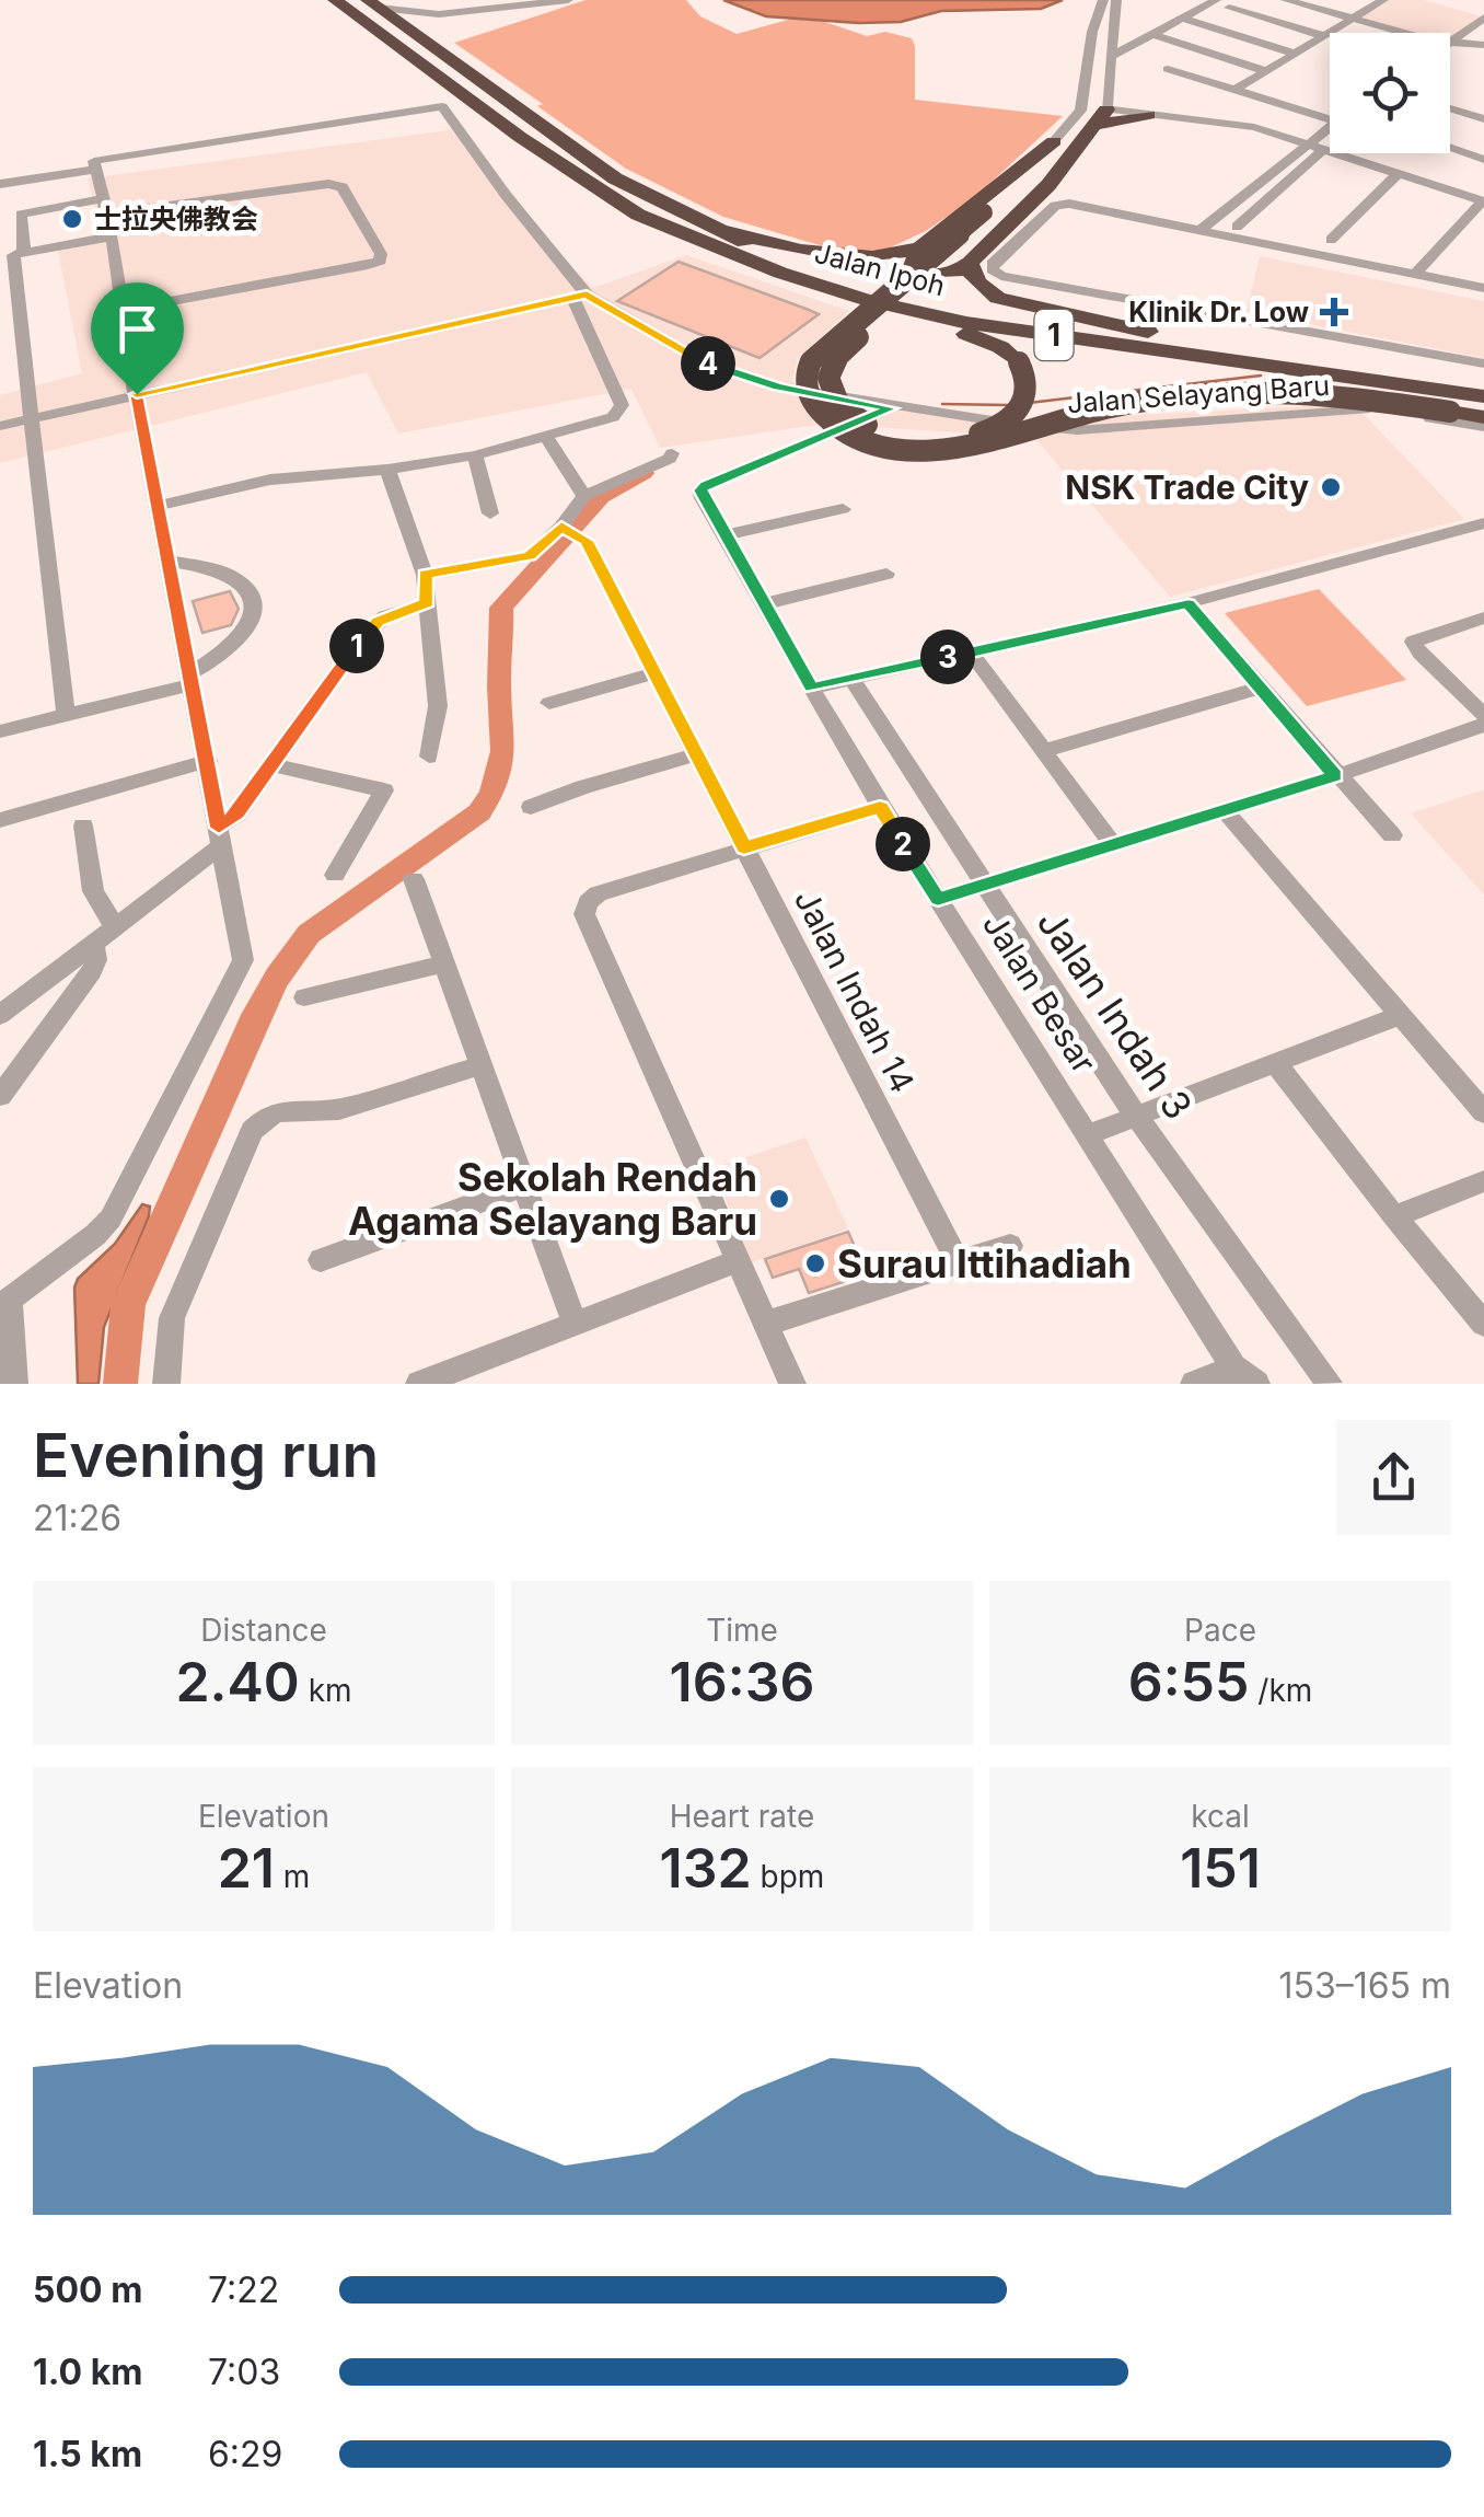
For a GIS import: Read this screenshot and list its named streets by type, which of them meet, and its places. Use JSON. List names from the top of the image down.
{
  "streets": {
    "highway": ["Jalan Ipoh", "1"],
    "street": [
      "Jalan Selayang Baru",
      "Jalan Indah 14",
      "Jalan Besar",
      "Jalan Indah 3"
    ]
  },
  "crossings": [
    ["Jalan Selayang Baru", "Jalan Besar"]
  ],
  "places": {
    "other": [
      "士拉央佛教会",
      "NSK Trade City",
      "Sekolah Rendah Agama Selayang Baru",
      "Surau Ittihadiah"
    ],
    "health": ["Klinik Dr. Low"]
  },
  "page": {
    "pins": [
      "4",
      "1",
      "3",
      "2"
    ],
    "heading": ["Evening run", "21:26"],
    "stats": [
      ["Distance", "2.40 km"],
      ["Time", "16:36"],
      ["Pace", "6:55 /km"],
      ["Elevation", "21 m"],
      ["Heart rate", "132 bpm"],
      ["kcal", "151"]
    ],
    "chart": ["Elevation", "153–165 m"],
    "list": [
      {
        "name": "500 m",
        "note": "7:22"
      },
      {
        "name": "1.0 km",
        "note": "7:03"
      },
      {
        "name": "1.5 km",
        "note": "6:29"
      }
    ]
  }
}
